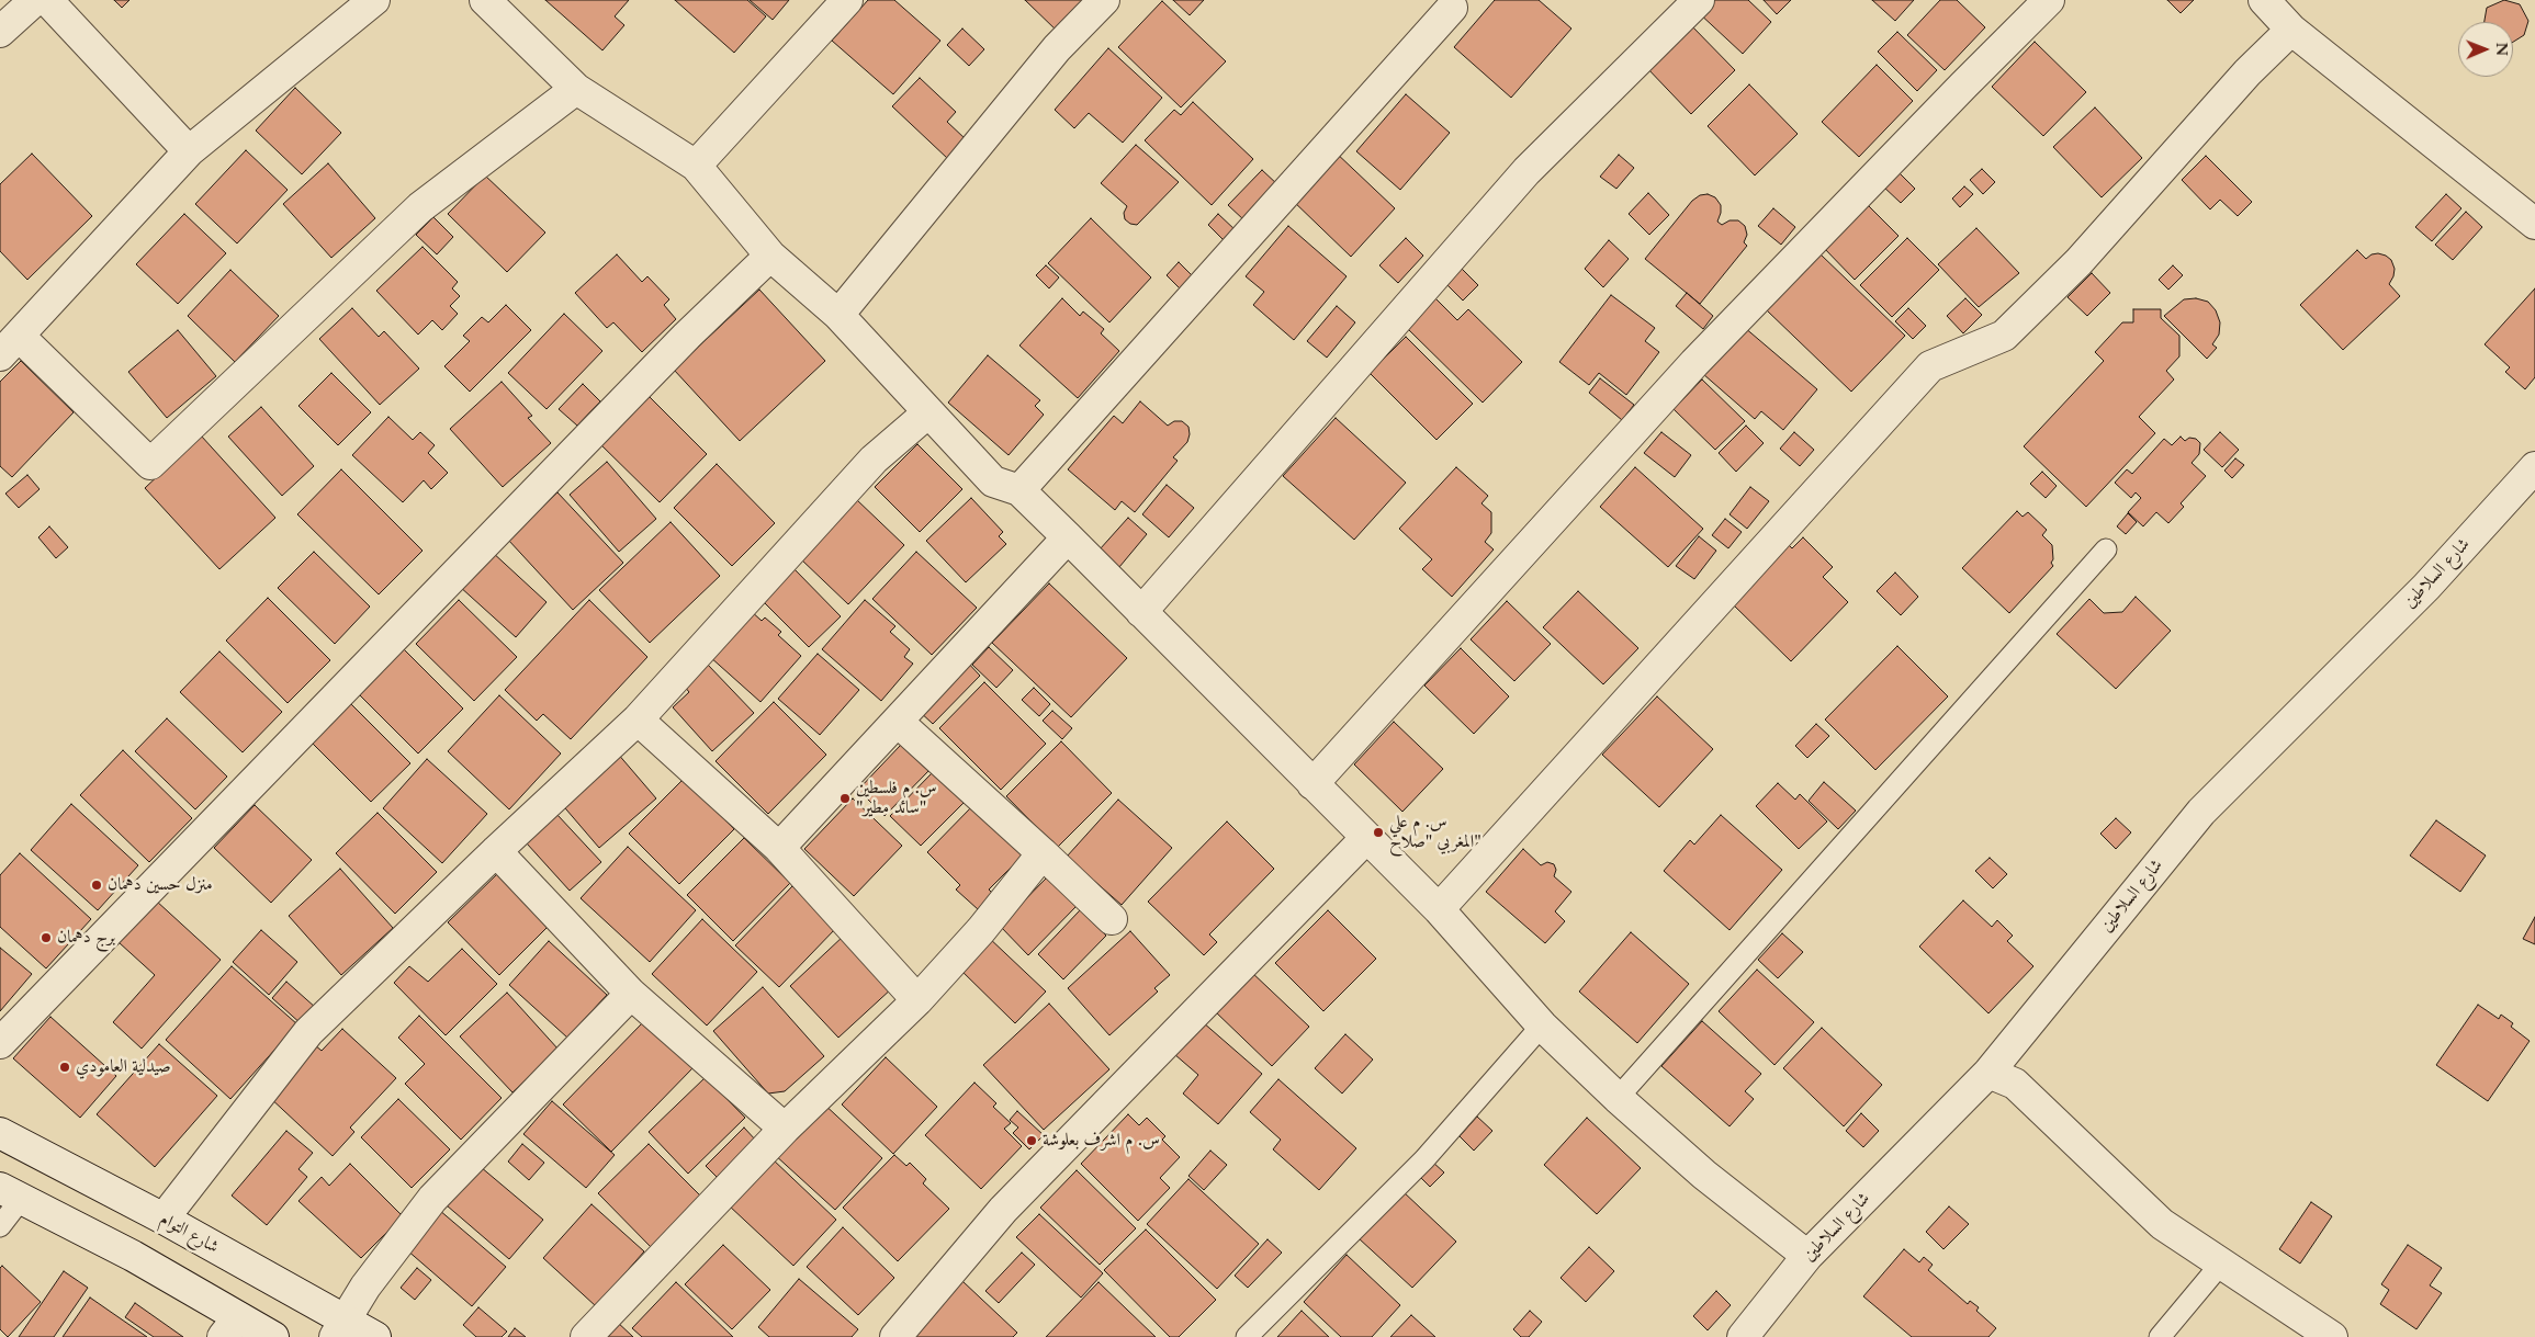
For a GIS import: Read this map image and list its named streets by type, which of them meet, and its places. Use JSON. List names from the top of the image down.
{
  "streets": {
    "street": ["شارع السلاطين", "شارع التوام"]
  },
  "places": [
    "س. م فلسطين \"سائد مطير\"",
    "س. م علي المغربي \"صلاح\"",
    "منزل حسين دهمان",
    "برج دهمان",
    "صيدلية العامودي",
    "س. م اشرف بعلوشة"
  ],
  "north": "right"
}
